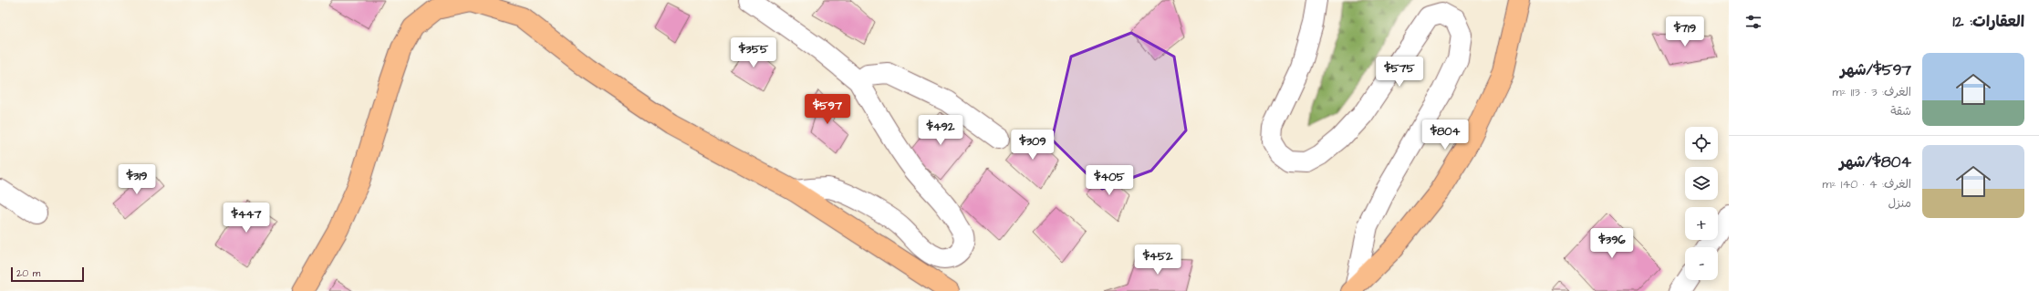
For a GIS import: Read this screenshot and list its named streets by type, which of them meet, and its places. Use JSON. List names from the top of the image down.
{
  "scale_bar": "20 m",
  "page": {
    "heading": "العقارات: 12",
    "price": [
      "$719",
      "$355",
      "$575",
      "$597",
      "$492",
      "$804",
      "$309",
      "$319",
      "$405",
      "$447",
      "$396",
      "$452"
    ],
    "list": [
      {
        "name": "$597/شهر",
        "note": "الغرف: 3 · 113 m² · شقة"
      },
      {
        "name": "$804/شهر",
        "note": "الغرف: 4 · 140 m² · منزل"
      }
    ],
    "map_buttons": ["+", "−"],
    "scale": "20 m"
  }
}
